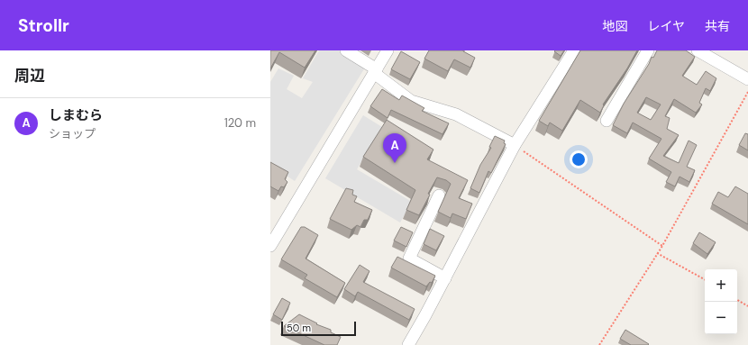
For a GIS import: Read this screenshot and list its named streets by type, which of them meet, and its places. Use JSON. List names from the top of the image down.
{
  "scale_bar": "50 m",
  "page": {
    "header": "Strollr",
    "nav": ["地図", "レイヤ", "共有"],
    "heading": "周辺",
    "list": [
      {
        "mark": "A",
        "name": "しまむら",
        "note": "ショップ",
        "value": "120 m"
      }
    ],
    "pins": "A",
    "map_buttons": ["+", "−"],
    "scale": "50 m"
  }
}
